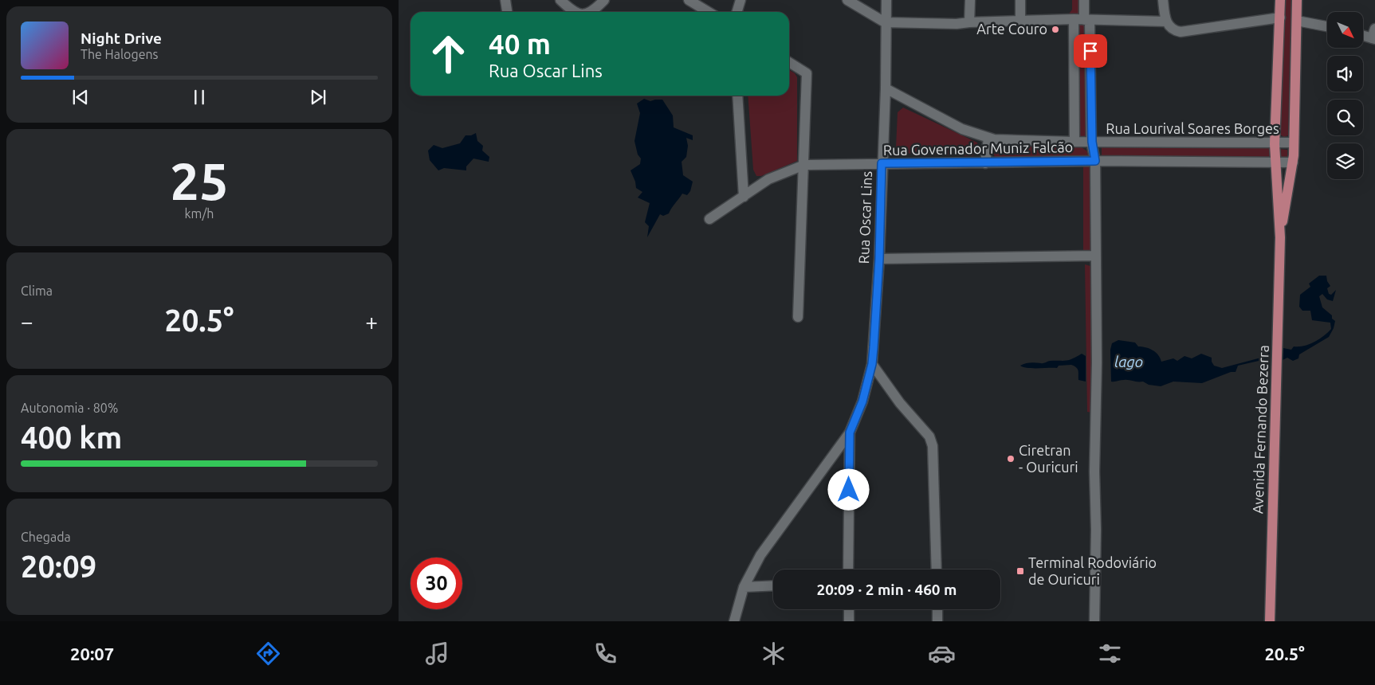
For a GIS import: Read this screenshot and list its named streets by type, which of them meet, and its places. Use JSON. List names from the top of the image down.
{
  "streets": {
    "main road": ["Avenida Fernando Bezerra"],
    "street": ["Rua Lourival Soares Borges", "Rua Governador Muniz Falcão", "Rua Oscar Lins"]
  },
  "crossings": [
    ["Rua Lourival Soares Borges", "Rua Governador Muniz Falcão"],
    ["Rua Lourival Soares Borges", "Avenida Fernando Bezerra"],
    ["Rua Governador Muniz Falcão", "Rua Oscar Lins"],
    ["Rua Governador Muniz Falcão", "Avenida Fernando Bezerra"]
  ],
  "water": ["lago"],
  "places": {
    "other": ["Arte Couro", "Ciretran - Ouricuri"],
    "transit": ["Terminal Rodoviário de Ouricuri"]
  },
  "north": "bottom right",
  "page": {
    "turn": ["40 m", "Rua Oscar Lins"],
    "song": ["Night Drive", "The Halogens"],
    "tile": [
      ["25", "km/h"],
      "Clima",
      ["Autonomia · 80%", "400 km"],
      ["Chegada", "20:09"]
    ],
    "heat": ["−", "20.5°", "+"],
    "limit": "30",
    "trip": "20:09 · 2 min · 460 m",
    "tabs": ["20:07", "20.5°"]
  }
}
